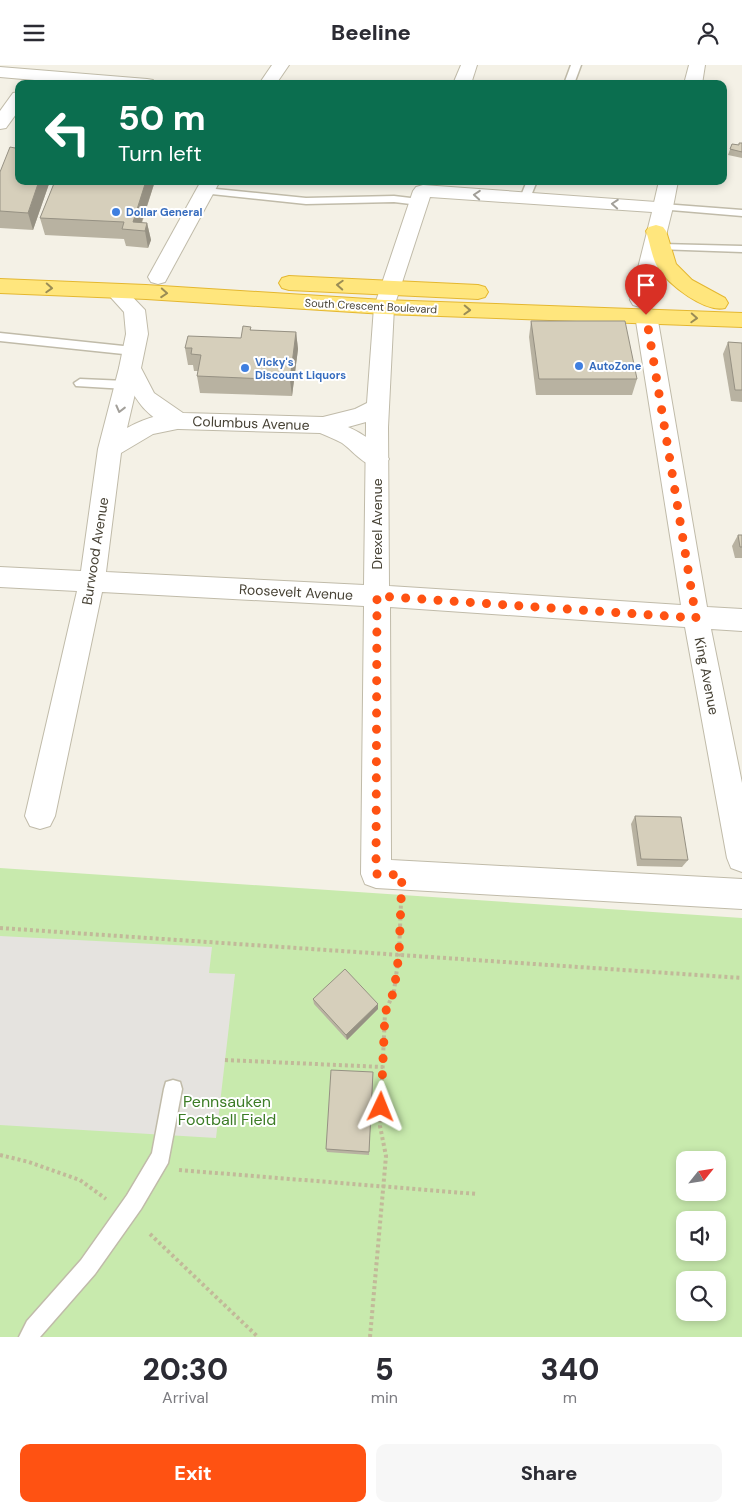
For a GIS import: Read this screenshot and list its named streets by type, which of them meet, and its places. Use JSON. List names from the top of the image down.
{
  "streets": {
    "highway": ["South Crescent Boulevard"],
    "street": [
      "Columbus Avenue",
      "Drexel Avenue",
      "Burwood Avenue",
      "Roosevelt Avenue",
      "King Avenue"
    ]
  },
  "crossings": [
    ["South Crescent Boulevard", "Drexel Avenue"],
    ["South Crescent Boulevard", "Burwood Avenue"],
    ["South Crescent Boulevard", "King Avenue"],
    ["Columbus Avenue", "Drexel Avenue"],
    ["Columbus Avenue", "Burwood Avenue"],
    ["Drexel Avenue", "Roosevelt Avenue"],
    ["Burwood Avenue", "Roosevelt Avenue"],
    ["Roosevelt Avenue", "King Avenue"]
  ],
  "parks": ["Pennsauken Football Field"],
  "places": ["Dollar General", "AutoZone", "Vicky's Discount Liquors"],
  "north": "top right",
  "page": {
    "header": "Beeline",
    "turn": ["50 m", "Turn left"],
    "eta": [
      "20:30",
      "Arrival",
      "5",
      "min",
      "340",
      "m"
    ],
    "buttons": ["Exit", "Share"]
  }
}
